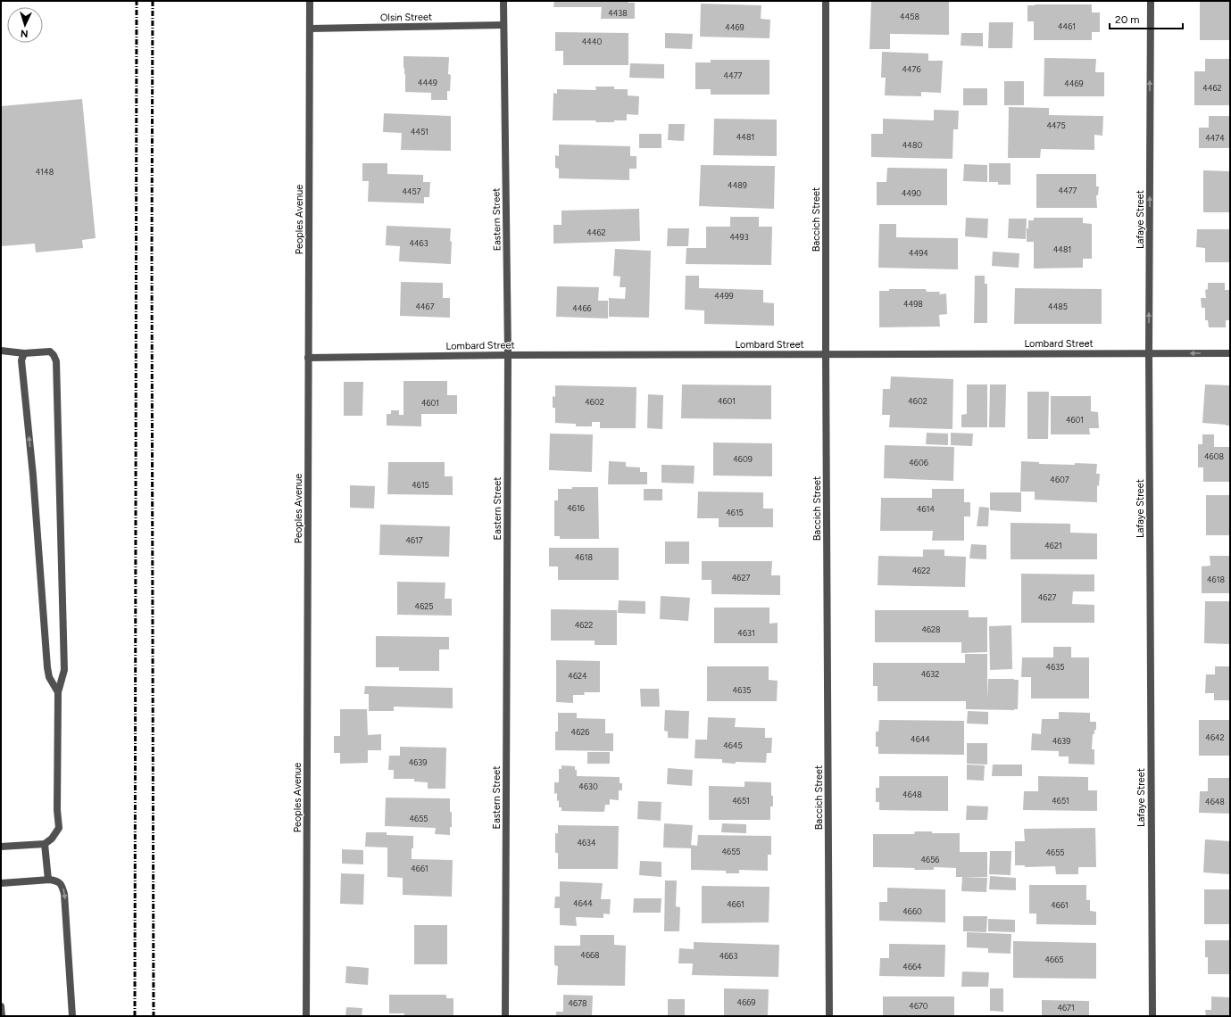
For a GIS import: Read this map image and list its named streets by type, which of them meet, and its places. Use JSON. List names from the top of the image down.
{
  "streets": {
    "street": [
      "Olsin Street",
      "Peoples Avenue",
      "Eastern Street",
      "Baccich Street",
      "Lafaye Street",
      "Lombard Street"
    ]
  },
  "crossings": [
    ["Olsin Street", "Peoples Avenue"],
    ["Olsin Street", "Eastern Street"],
    ["Peoples Avenue", "Lombard Street"],
    ["Eastern Street", "Lombard Street"],
    ["Baccich Street", "Lombard Street"],
    ["Lafaye Street", "Lombard Street"]
  ],
  "house_numbers": [
    "4438",
    "4458",
    "4461",
    "4469",
    "4440",
    "4476",
    "4477",
    "4449",
    "4469",
    "4462",
    "4475",
    "4451",
    "4481",
    "4474",
    "4480",
    "4148",
    "4489",
    "4477",
    "4457",
    "4490",
    "4462",
    "4493",
    "4463",
    "4481",
    "4494",
    "4499",
    "4498",
    "4467",
    "4485",
    "4466",
    "4601",
    "4602",
    "4602",
    "4601",
    "4601",
    "4608",
    "4609",
    "4606",
    "4607",
    "4615",
    "4616",
    "4614",
    "4615",
    "4617",
    "4621",
    "4618",
    "4622",
    "4627",
    "4618",
    "4627",
    "4625",
    "4622",
    "4628",
    "4631",
    "4635",
    "4632",
    "4624",
    "4635",
    "4626",
    "4642",
    "4644",
    "4639",
    "4645",
    "4639",
    "4630",
    "4648",
    "4651",
    "4651",
    "4648",
    "4655",
    "4634",
    "4655",
    "4655",
    "4656",
    "4661",
    "4644",
    "4661",
    "4661",
    "4660",
    "4668",
    "4663",
    "4665",
    "4664",
    "4669",
    "4678",
    "4670",
    "4671"
  ],
  "scale_bar": "20 m",
  "north": "bottom"
}
